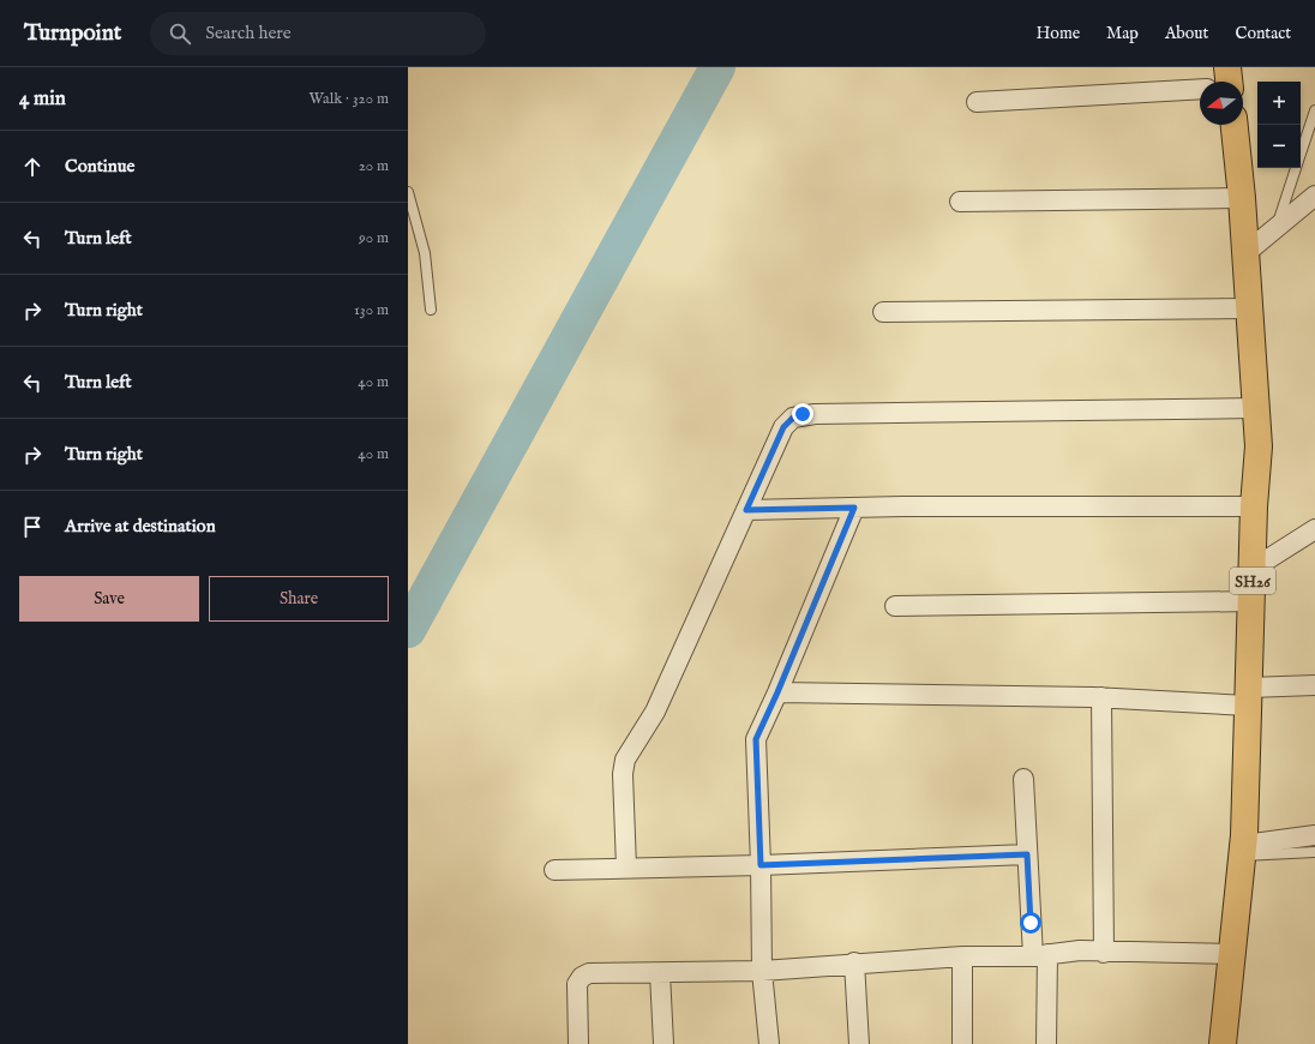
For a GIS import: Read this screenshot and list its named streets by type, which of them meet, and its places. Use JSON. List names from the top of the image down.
{
  "streets": {
    "main road": ["SH26"]
  },
  "north": "left",
  "page": {
    "header": "Turnpoint",
    "search": "Search here",
    "nav": [
      "Home",
      "Map",
      "About",
      "Contact"
    ],
    "heading": ["4 min", "Walk · 320 m"],
    "map_buttons": ["+", "−"],
    "list": [
      ["Continue", "20 m"],
      ["Turn left", "90 m"],
      ["Turn right", "130 m"],
      ["Turn left", "40 m"],
      ["Turn right", "40 m"],
      "Arrive at destination"
    ],
    "buttons": ["Save", "Share"]
  }
}
